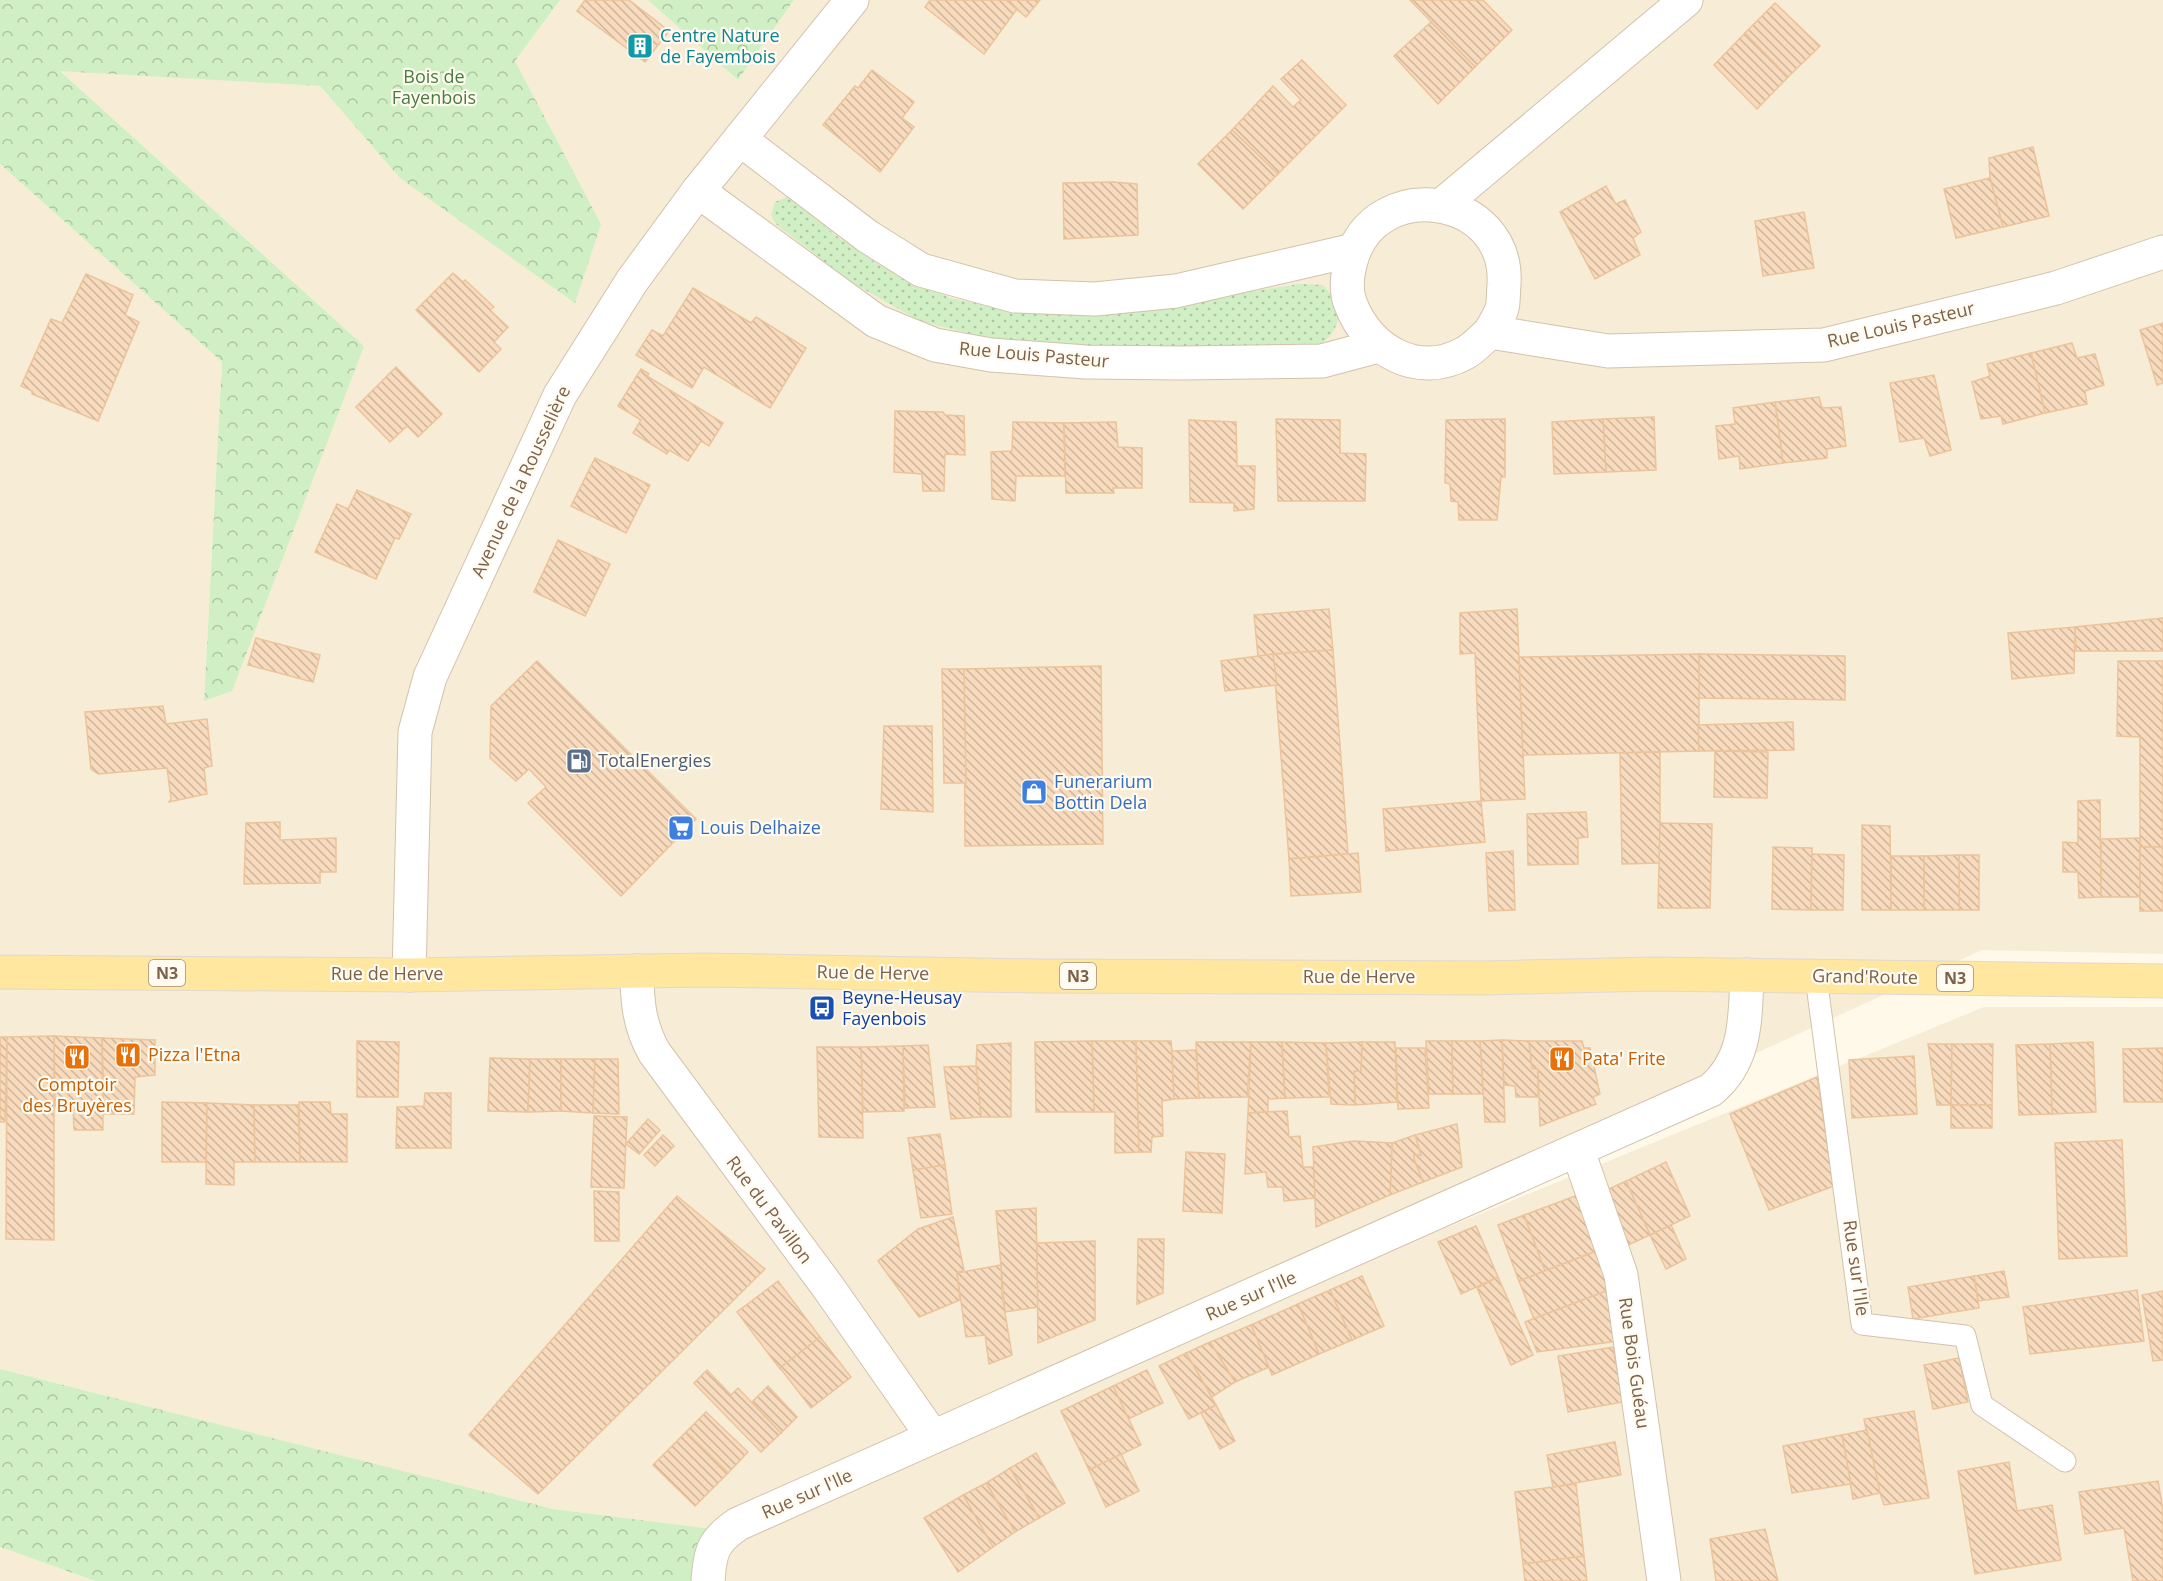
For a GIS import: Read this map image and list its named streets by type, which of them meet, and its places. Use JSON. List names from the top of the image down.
{
  "streets": {
    "main road": ["N3", "Rue de Herve", "Grand'Route"],
    "street": [
      "Rue Louis Pasteur",
      "Avenue de la Rousselière",
      "Rue du Pavillon",
      "Rue sur l'Ile",
      "Rue Bois Guéau"
    ]
  },
  "crossings": [
    ["Rue Louis Pasteur", "Avenue de la Rousselière"],
    ["Avenue de la Rousselière", "Rue de Herve"],
    ["Rue de Herve", "Grand'Route"],
    ["Rue de Herve", "Rue du Pavillon"],
    ["Rue de Herve", "Rue sur l'Ile"],
    ["Grand'Route", "Rue sur l'Ile"],
    ["Rue du Pavillon", "Rue sur l'Ile"],
    ["Rue sur l'Ile", "Rue Bois Guéau"]
  ],
  "parks": ["Bois de Fayenbois"],
  "places": {
    "building": ["Centre Nature de Fayembois"],
    "fuel station": ["TotalEnergies"],
    "shop": ["Funerarium Bottin Dela"],
    "supermarket": ["Louis Delhaize"],
    "bus stop": ["Beyne-Heusay Fayenbois"],
    "restaurant": ["Pizza l'Etna", "Comptoir des Bruyères", "Pata' Frite"]
  }
}
